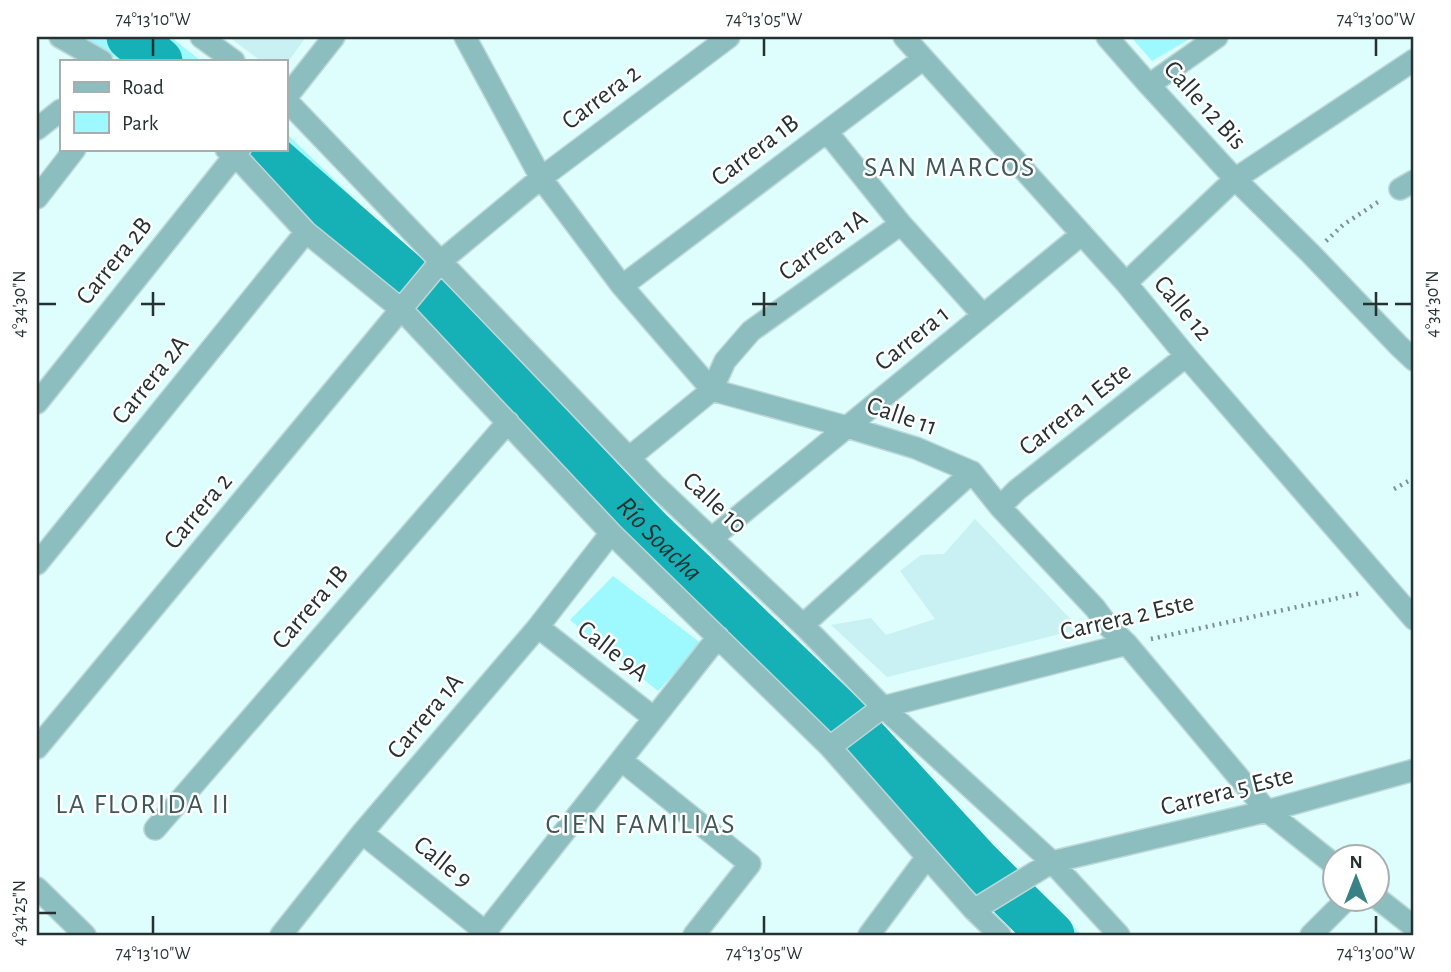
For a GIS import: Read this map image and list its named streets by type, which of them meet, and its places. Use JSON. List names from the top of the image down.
{
  "streets": {
    "street": [
      "Carrera 2",
      "Calle 12 Bis",
      "Carrera 1B",
      "Carrera 1A",
      "Carrera 2B",
      "Calle 12",
      "Carrera 1",
      "Carrera 2A",
      "Carrera 1 Este",
      "Calle 11",
      "Calle 10",
      "Carrera 2 Este",
      "Calle 9A",
      "Carrera 5 Este",
      "Calle 9"
    ]
  },
  "crossings": [
    ["Carrera 2", "Calle 10"],
    ["Carrera 1B", "Calle 12"],
    ["Carrera 1A", "Calle 11"],
    ["Carrera 1A", "Calle 10"],
    ["Carrera 1A", "Calle 9A"],
    ["Carrera 1A", "Calle 9"],
    ["Calle 12", "Carrera 1"],
    ["Calle 12", "Carrera 1 Este"],
    ["Calle 12", "Carrera 2 Este"],
    ["Carrera 1", "Calle 11"],
    ["Carrera 1", "Calle 10"],
    ["Carrera 1 Este", "Calle 11"],
    ["Calle 11", "Carrera 2 Este"],
    ["Calle 11", "Carrera 5 Este"],
    ["Calle 10", "Carrera 2 Este"],
    ["Calle 10", "Carrera 5 Este"]
  ],
  "districts": ["SAN MARCOS", "LA FLORIDA II", "CIEN FAMILIAS"],
  "water": ["Río Soacha"],
  "legend": ["Road", "Park"],
  "north": "top",
  "coordinates": [
    "74°13'10\"W",
    "74°13'05\"W",
    "74°13'00\"W",
    "4°34'30\"N",
    "4°34'25\"N"
  ]
}
